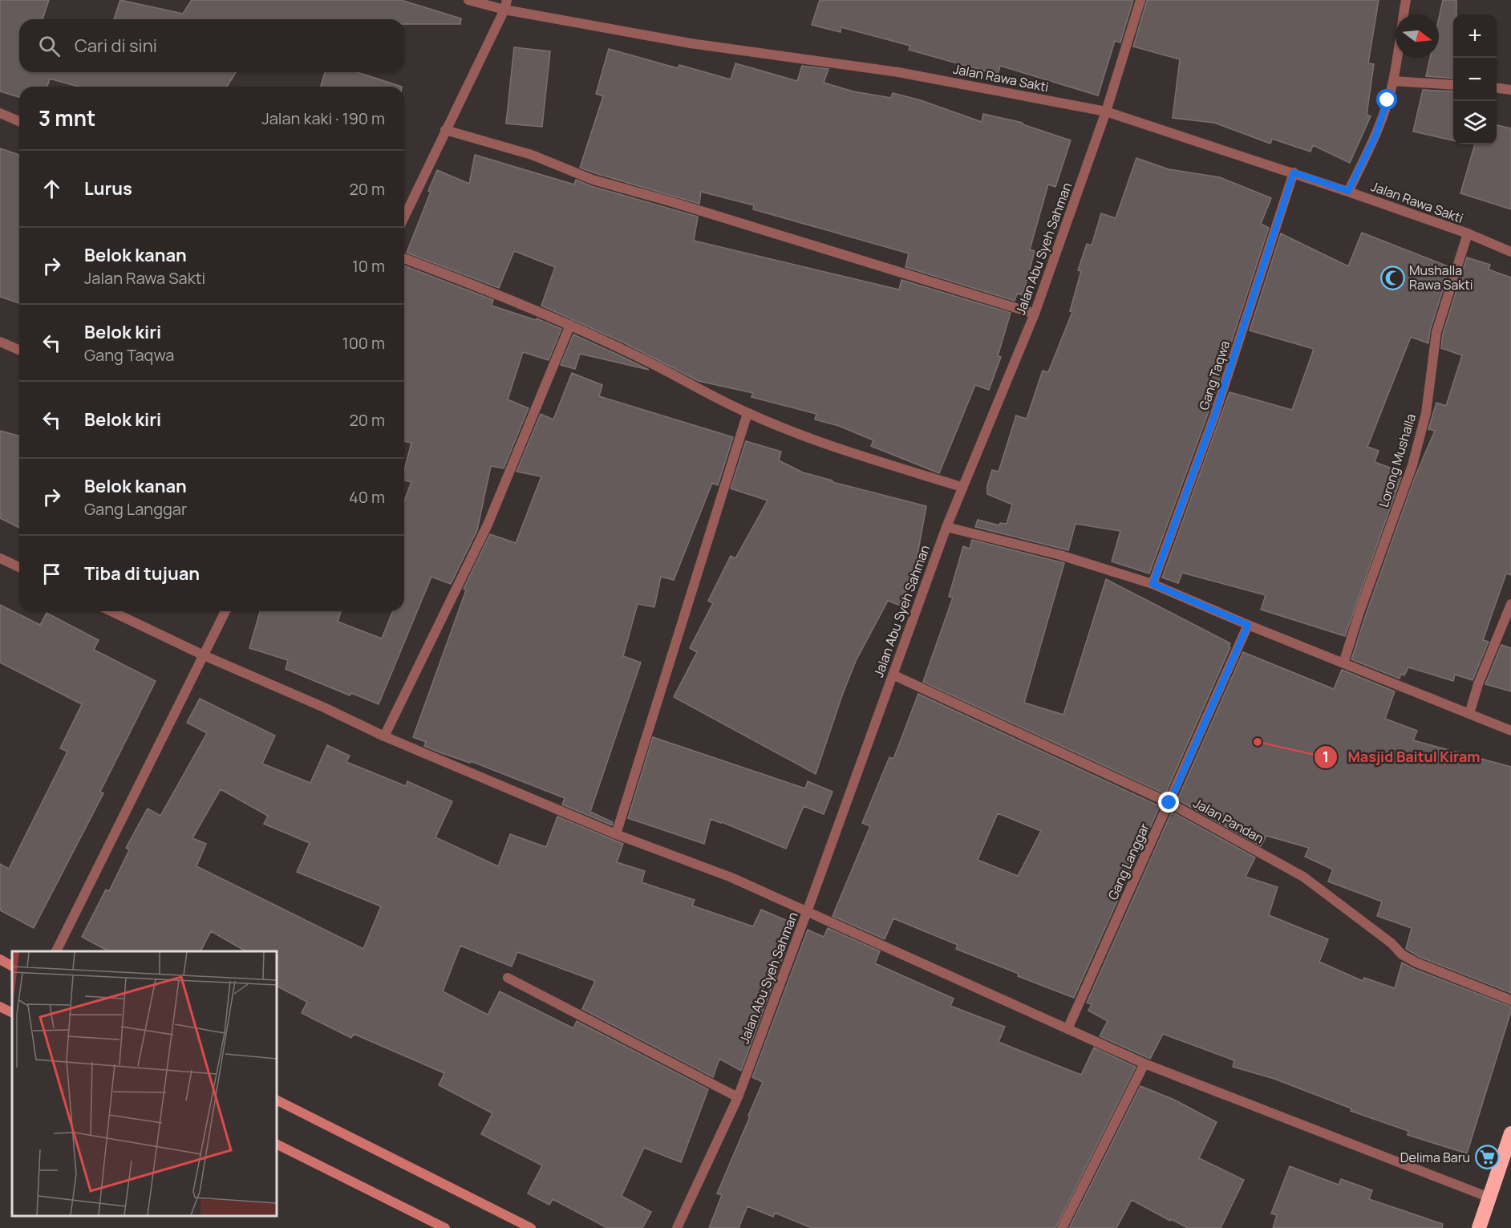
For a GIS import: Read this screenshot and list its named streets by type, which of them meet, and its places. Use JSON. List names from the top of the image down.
{
  "streets": {
    "street": [
      "Jalan Rawa Sakti",
      "Jalan Abu Syeh Sahman",
      "Gang Taqwa",
      "Lorong Mushalla",
      "Jalan Pandan",
      "Gang Langgar"
    ]
  },
  "crossings": [
    ["Jalan Rawa Sakti", "Jalan Abu Syeh Sahman"],
    ["Jalan Rawa Sakti", "Gang Taqwa"],
    ["Jalan Rawa Sakti", "Lorong Mushalla"],
    ["Jalan Abu Syeh Sahman", "Jalan Pandan"],
    ["Jalan Pandan", "Gang Langgar"]
  ],
  "places": {
    "mosque": ["Mushalla Rawa Sakti"],
    "other": ["Masjid Baitul Kiram"],
    "supermarket": ["Delima Baru"]
  },
  "north": "right",
  "page": {
    "map_buttons": ["+", "−"],
    "search": "Cari di sini",
    "heading": ["3 mnt", "Jalan kaki · 190 m"],
    "list": [
      ["Lurus", "20 m"],
      ["Belok kanan", "Jalan Rawa Sakti", "10 m"],
      ["Belok kiri", "Gang Taqwa", "100 m"],
      ["Belok kiri", "20 m"],
      ["Belok kanan", "Gang Langgar", "40 m"],
      "Tiba di tujuan"
    ]
  }
}
